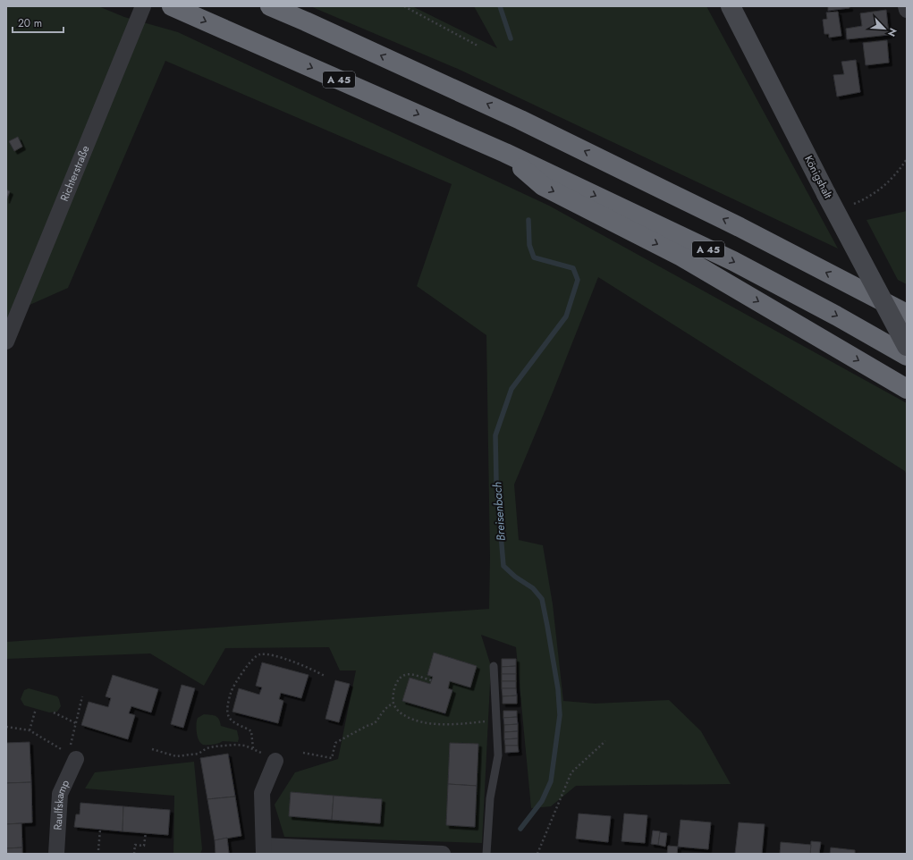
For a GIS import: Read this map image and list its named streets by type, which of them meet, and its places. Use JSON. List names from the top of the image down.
{
  "streets": {
    "highway": ["A 45"],
    "main road": ["Königshalt"],
    "street": ["Richterstraße", "Raulfskamp"]
  },
  "water": ["Breisenbach"],
  "scale_bar": "20 m",
  "north": "bottom right"
}
